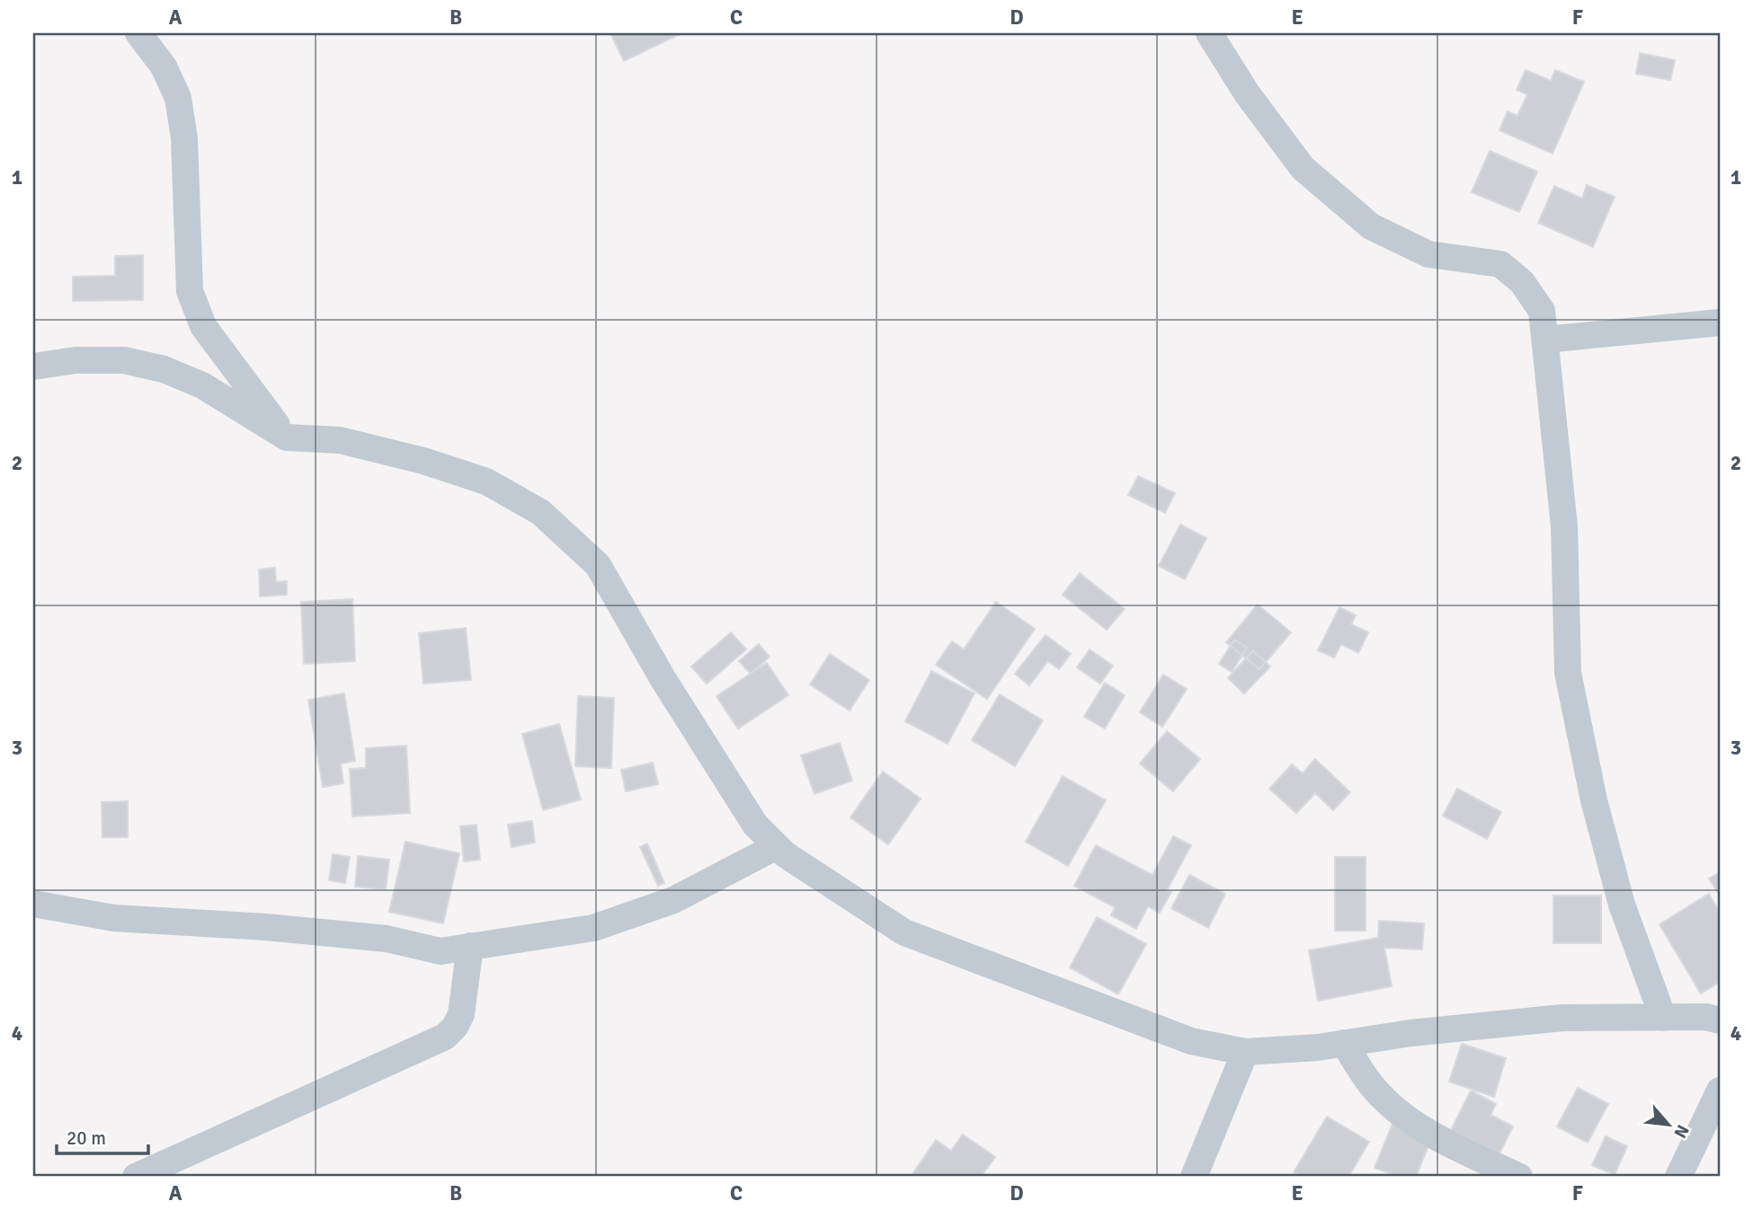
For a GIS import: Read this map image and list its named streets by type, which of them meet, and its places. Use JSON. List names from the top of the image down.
{
  "scale_bar": "20 m",
  "north": "bottom right",
  "grid": {
    "columns": [
      "A",
      "B",
      "C",
      "D",
      "E",
      "F"
    ],
    "rows": [
      "1",
      "2",
      "3",
      "4"
    ]
  }
}
